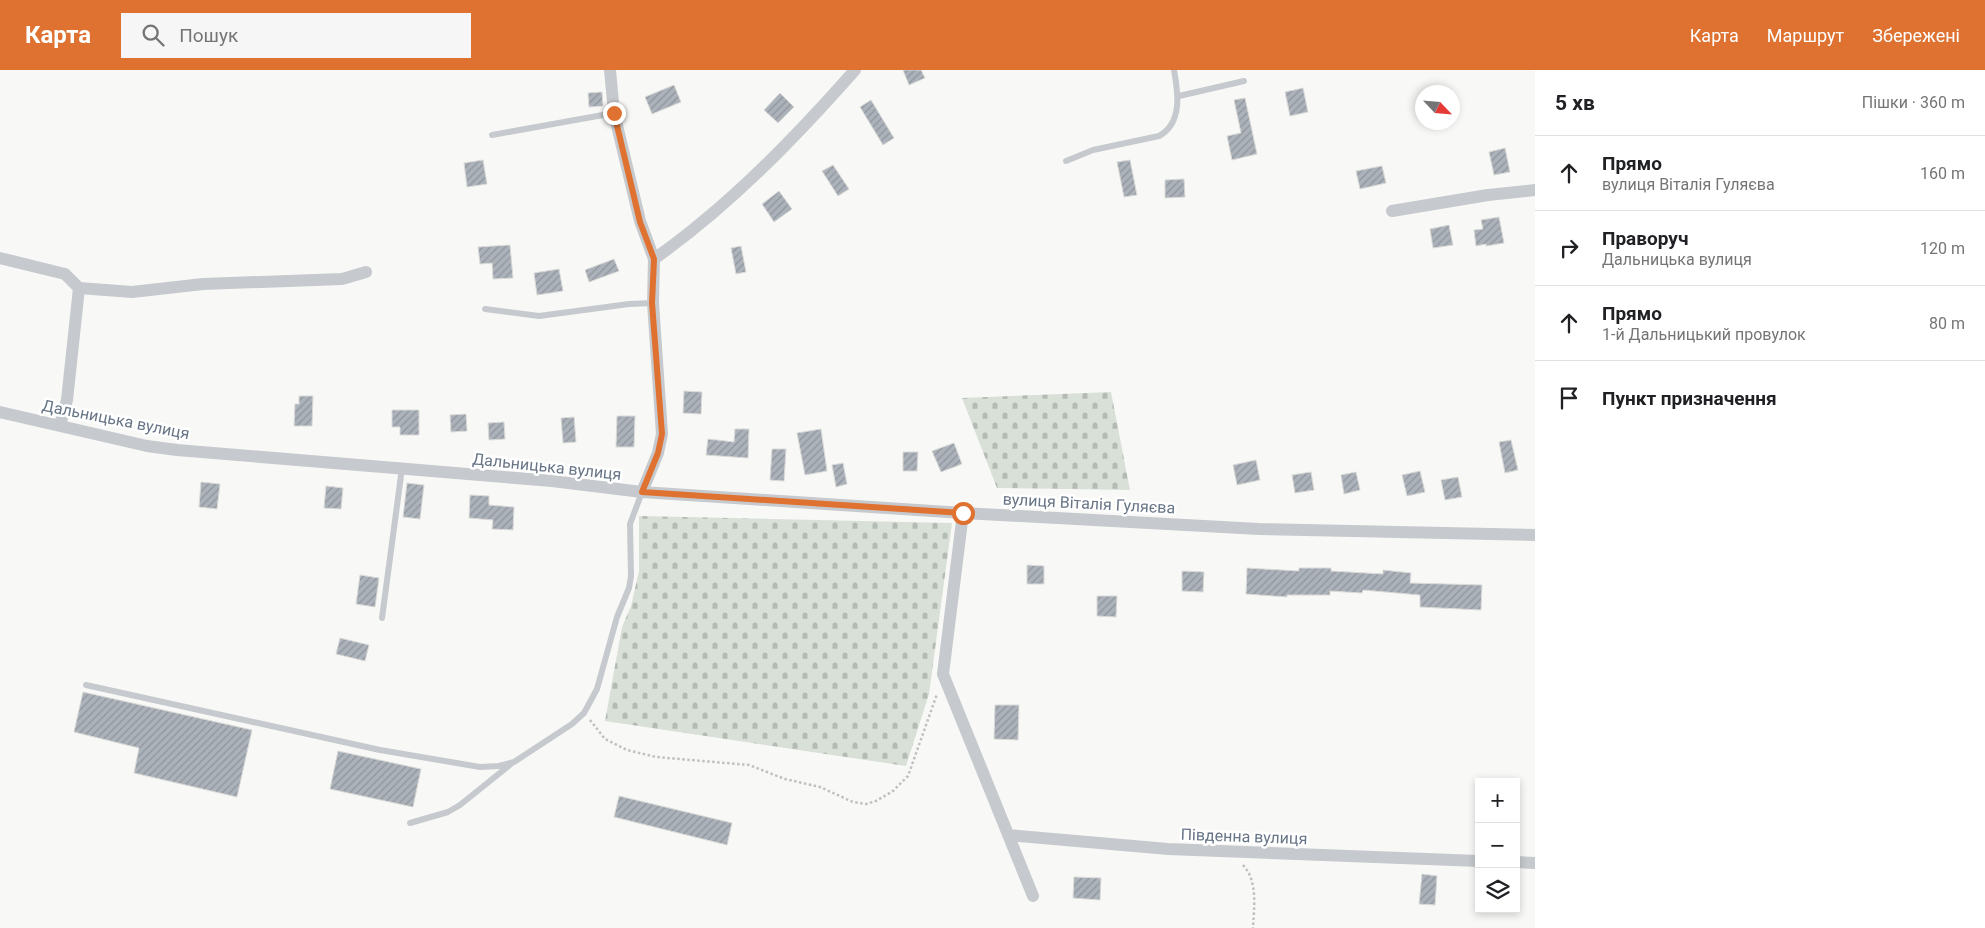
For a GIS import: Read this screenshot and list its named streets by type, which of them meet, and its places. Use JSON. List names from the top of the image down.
{
  "streets": {
    "street": ["Дальницька вулиця", "вулиця Віталія Гуляєва", "Південна вулиця"]
  },
  "crossings": [
    ["Дальницька вулиця", "вулиця Віталія Гуляєва"]
  ],
  "north": "bottom right",
  "page": {
    "header": "Карта",
    "search": "Пошук",
    "nav": ["Карта", "Маршрут", "Збережені"],
    "heading": ["5 хв", "Пішки · 360 m"],
    "list": [
      ["Прямо", "вулиця Віталія Гуляєва", "160 m"],
      ["Праворуч", "Дальницька вулиця", "120 m"],
      ["Прямо", "1-й Дальницький провулок", "80 m"],
      "Пункт призначення"
    ],
    "map_buttons": ["+", "−"]
  }
}
